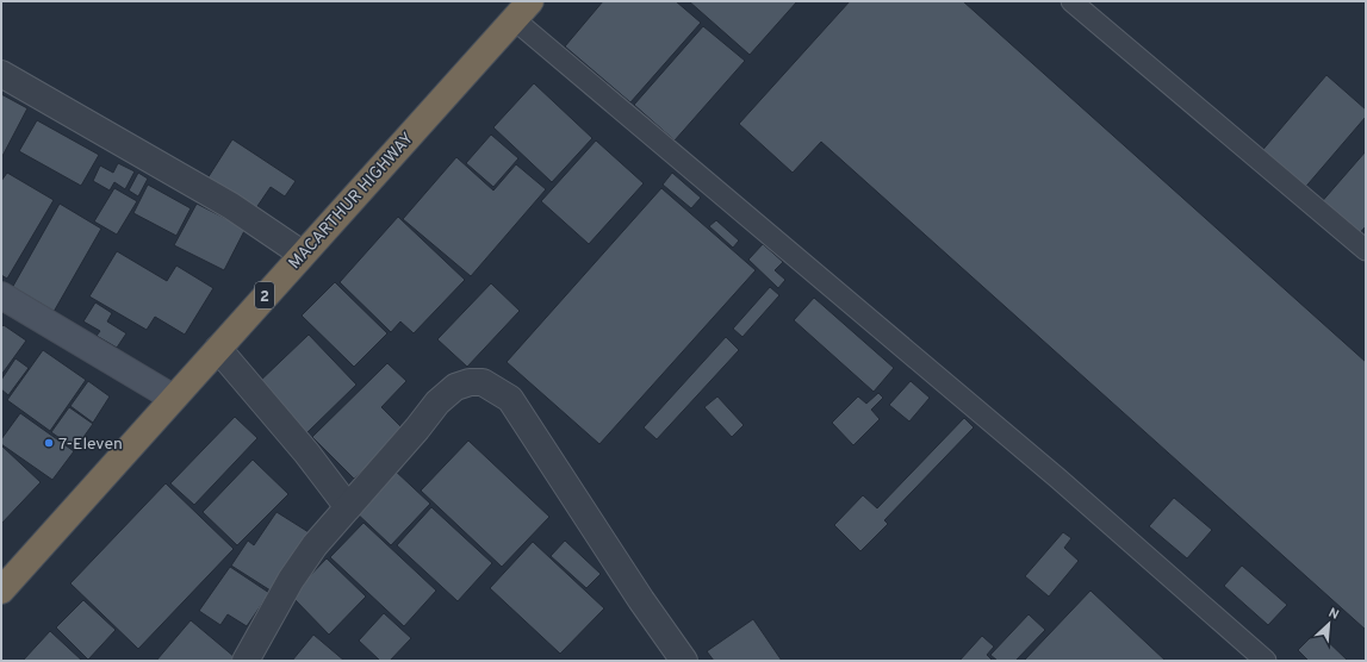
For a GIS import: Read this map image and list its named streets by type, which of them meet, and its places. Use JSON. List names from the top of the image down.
{
  "streets": {
    "highway": ["MACARTHUR HIGHWAY", "2"]
  },
  "places": ["7-Eleven"],
  "north": "top right"
}
